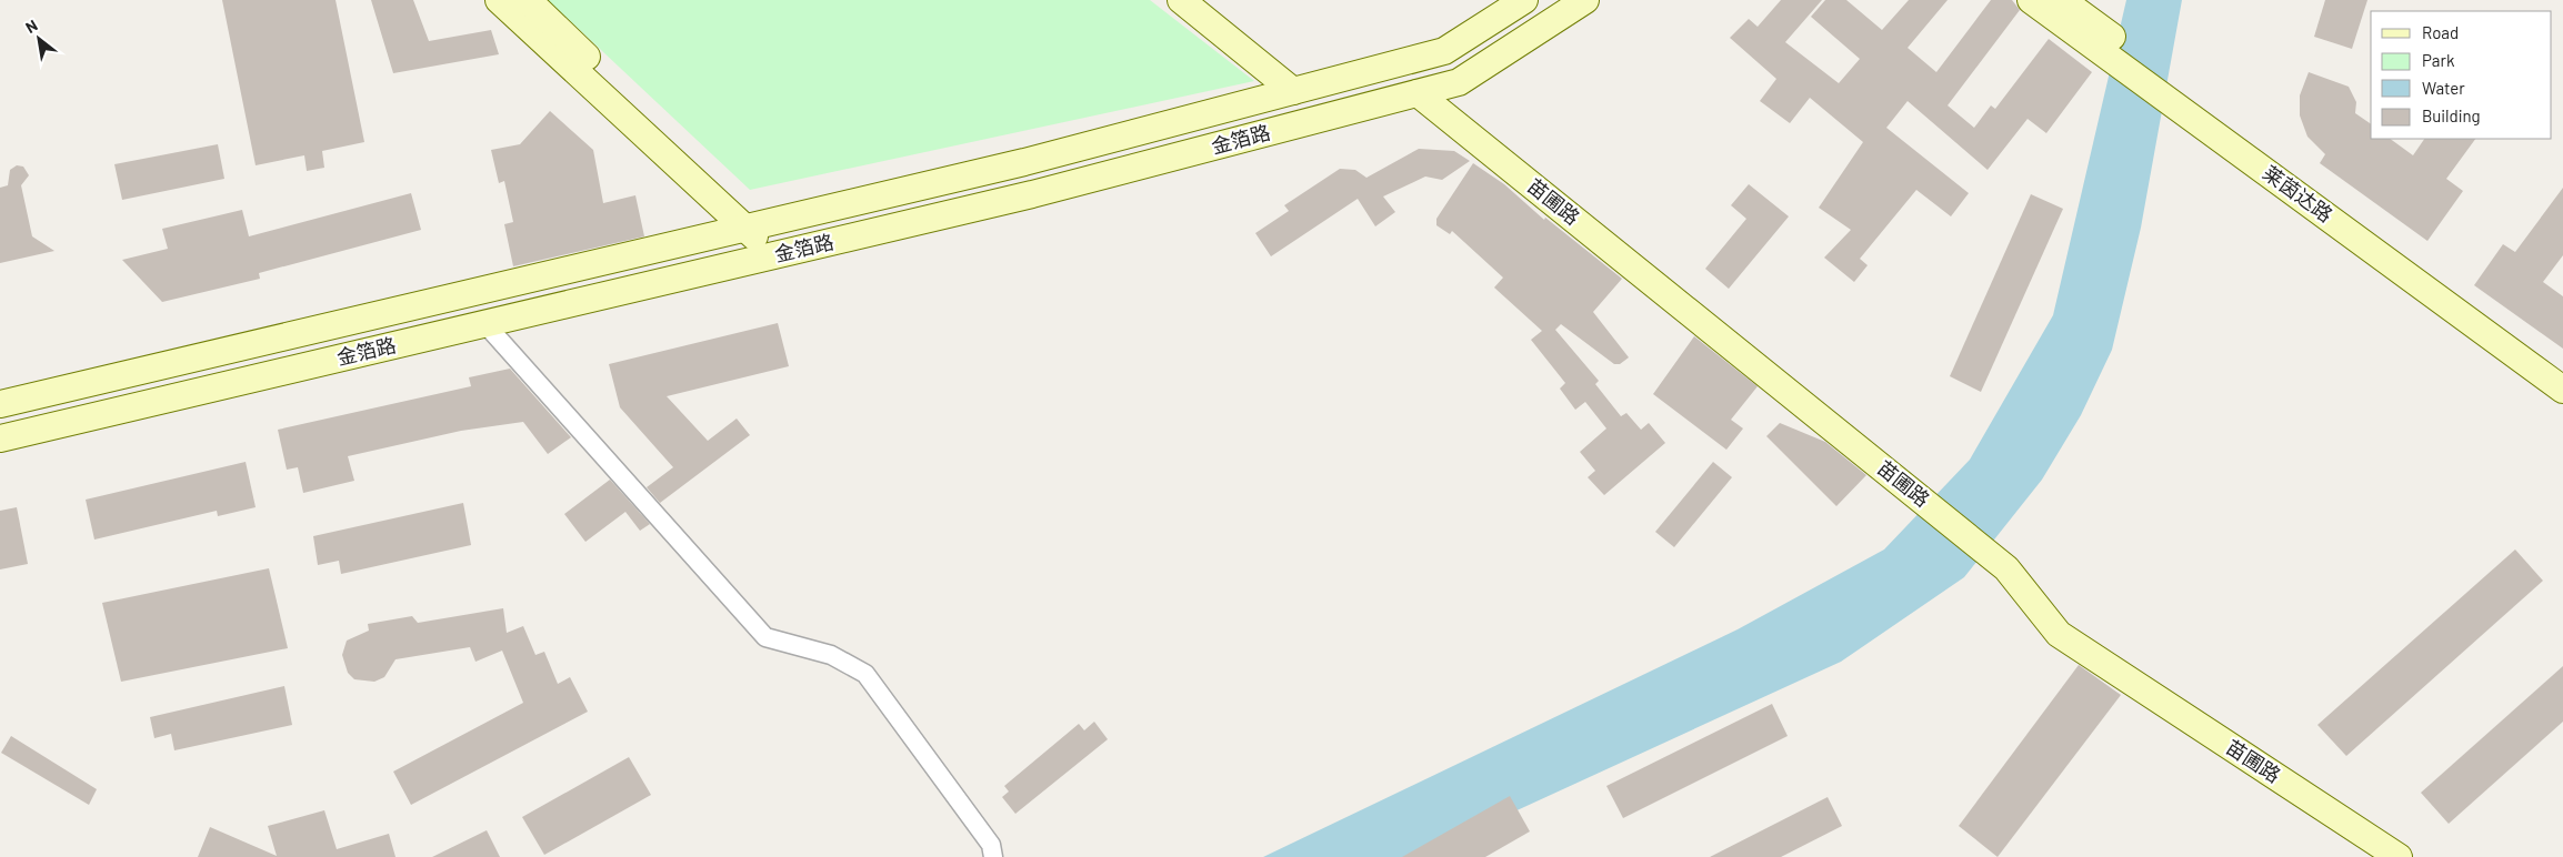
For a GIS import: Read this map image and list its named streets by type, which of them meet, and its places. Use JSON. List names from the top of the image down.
{
  "streets": {
    "main road": ["金箔路", "莱茵达路", "苗圃路"]
  },
  "crossings": [
    ["金箔路", "苗圃路"]
  ],
  "legend": [
    "Road",
    "Park",
    "Water",
    "Building"
  ],
  "north": "top left"
}
